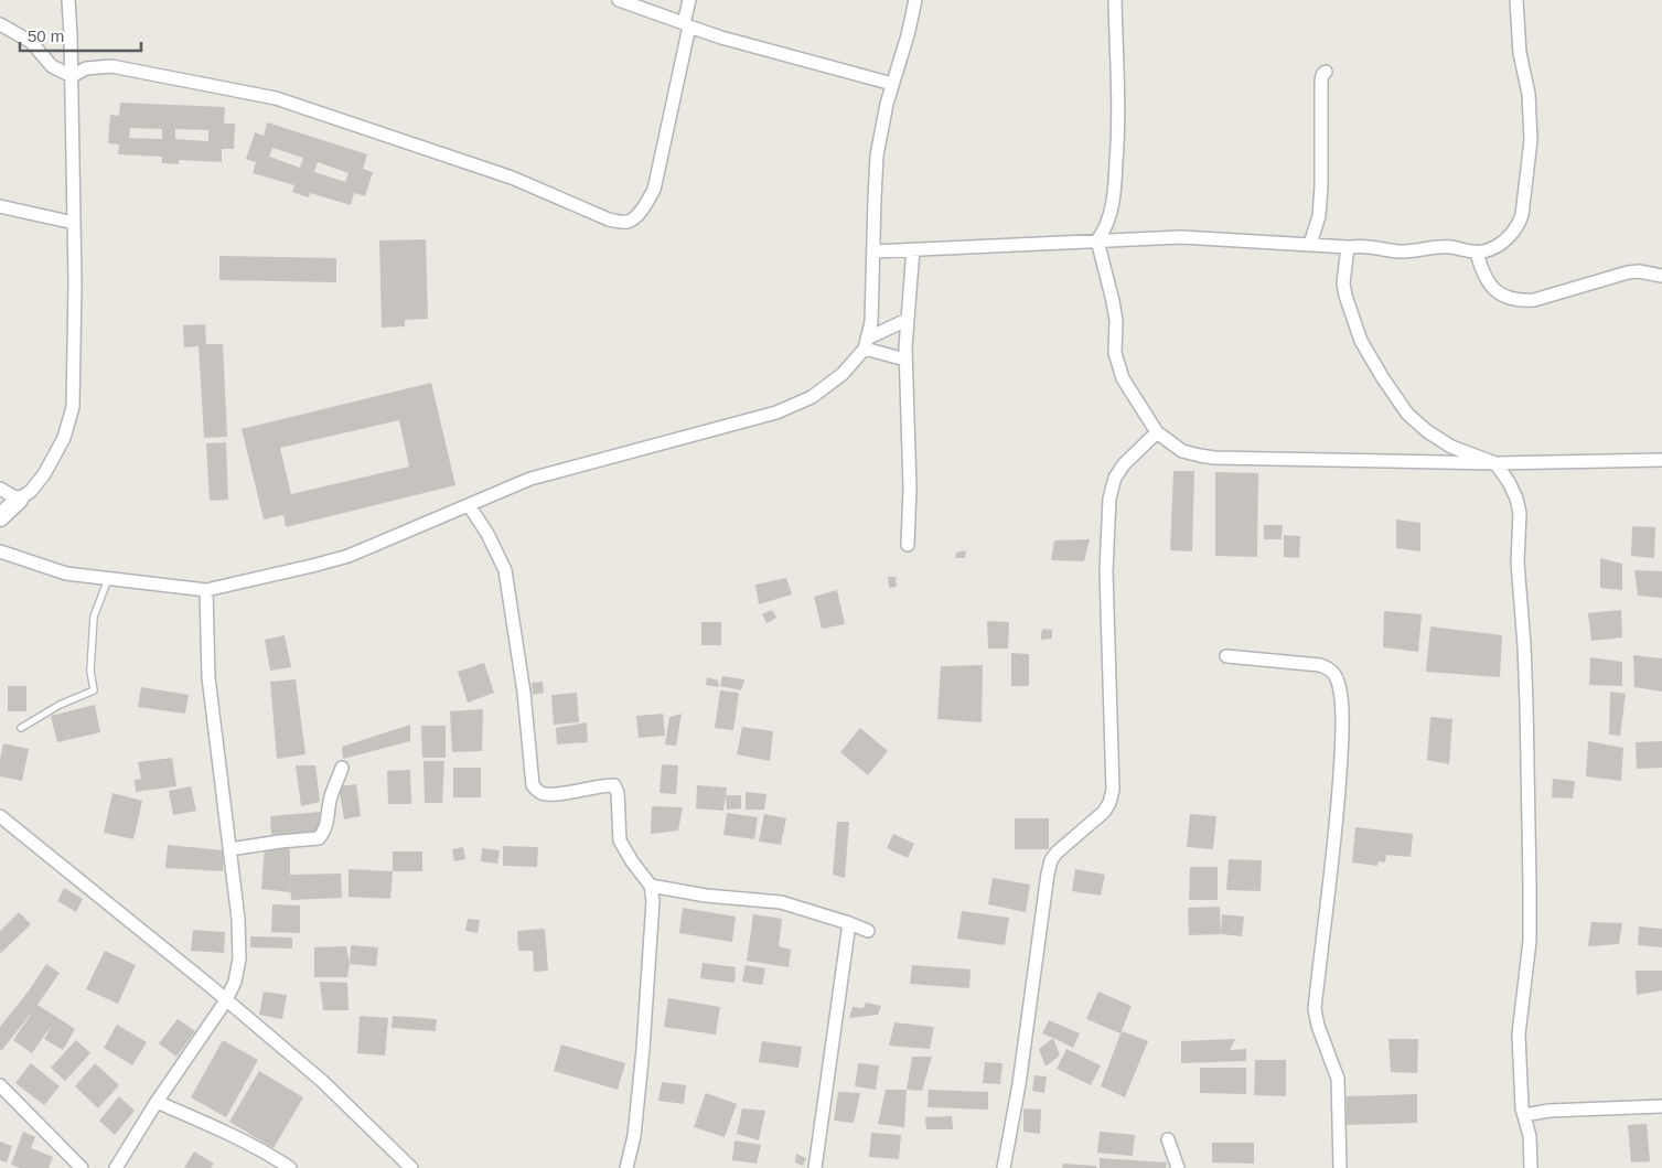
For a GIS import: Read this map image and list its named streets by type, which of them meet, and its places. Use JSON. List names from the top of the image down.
{
  "scale_bar": "50 m"
}
